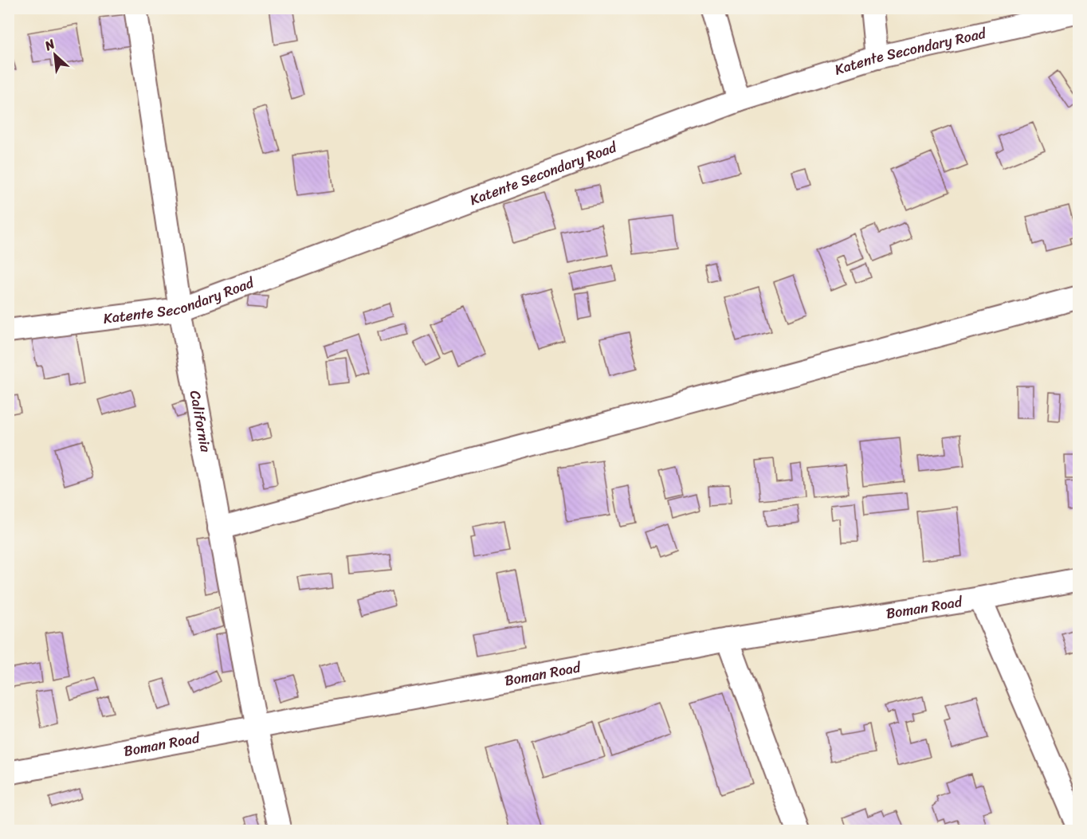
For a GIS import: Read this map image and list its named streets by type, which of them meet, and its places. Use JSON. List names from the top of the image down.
{
  "streets": {
    "street": ["Katente Secondary Road", "California", "Boman Road"]
  },
  "crossings": [
    ["Katente Secondary Road", "California"],
    ["California", "Boman Road"]
  ],
  "north": "top left"
}
